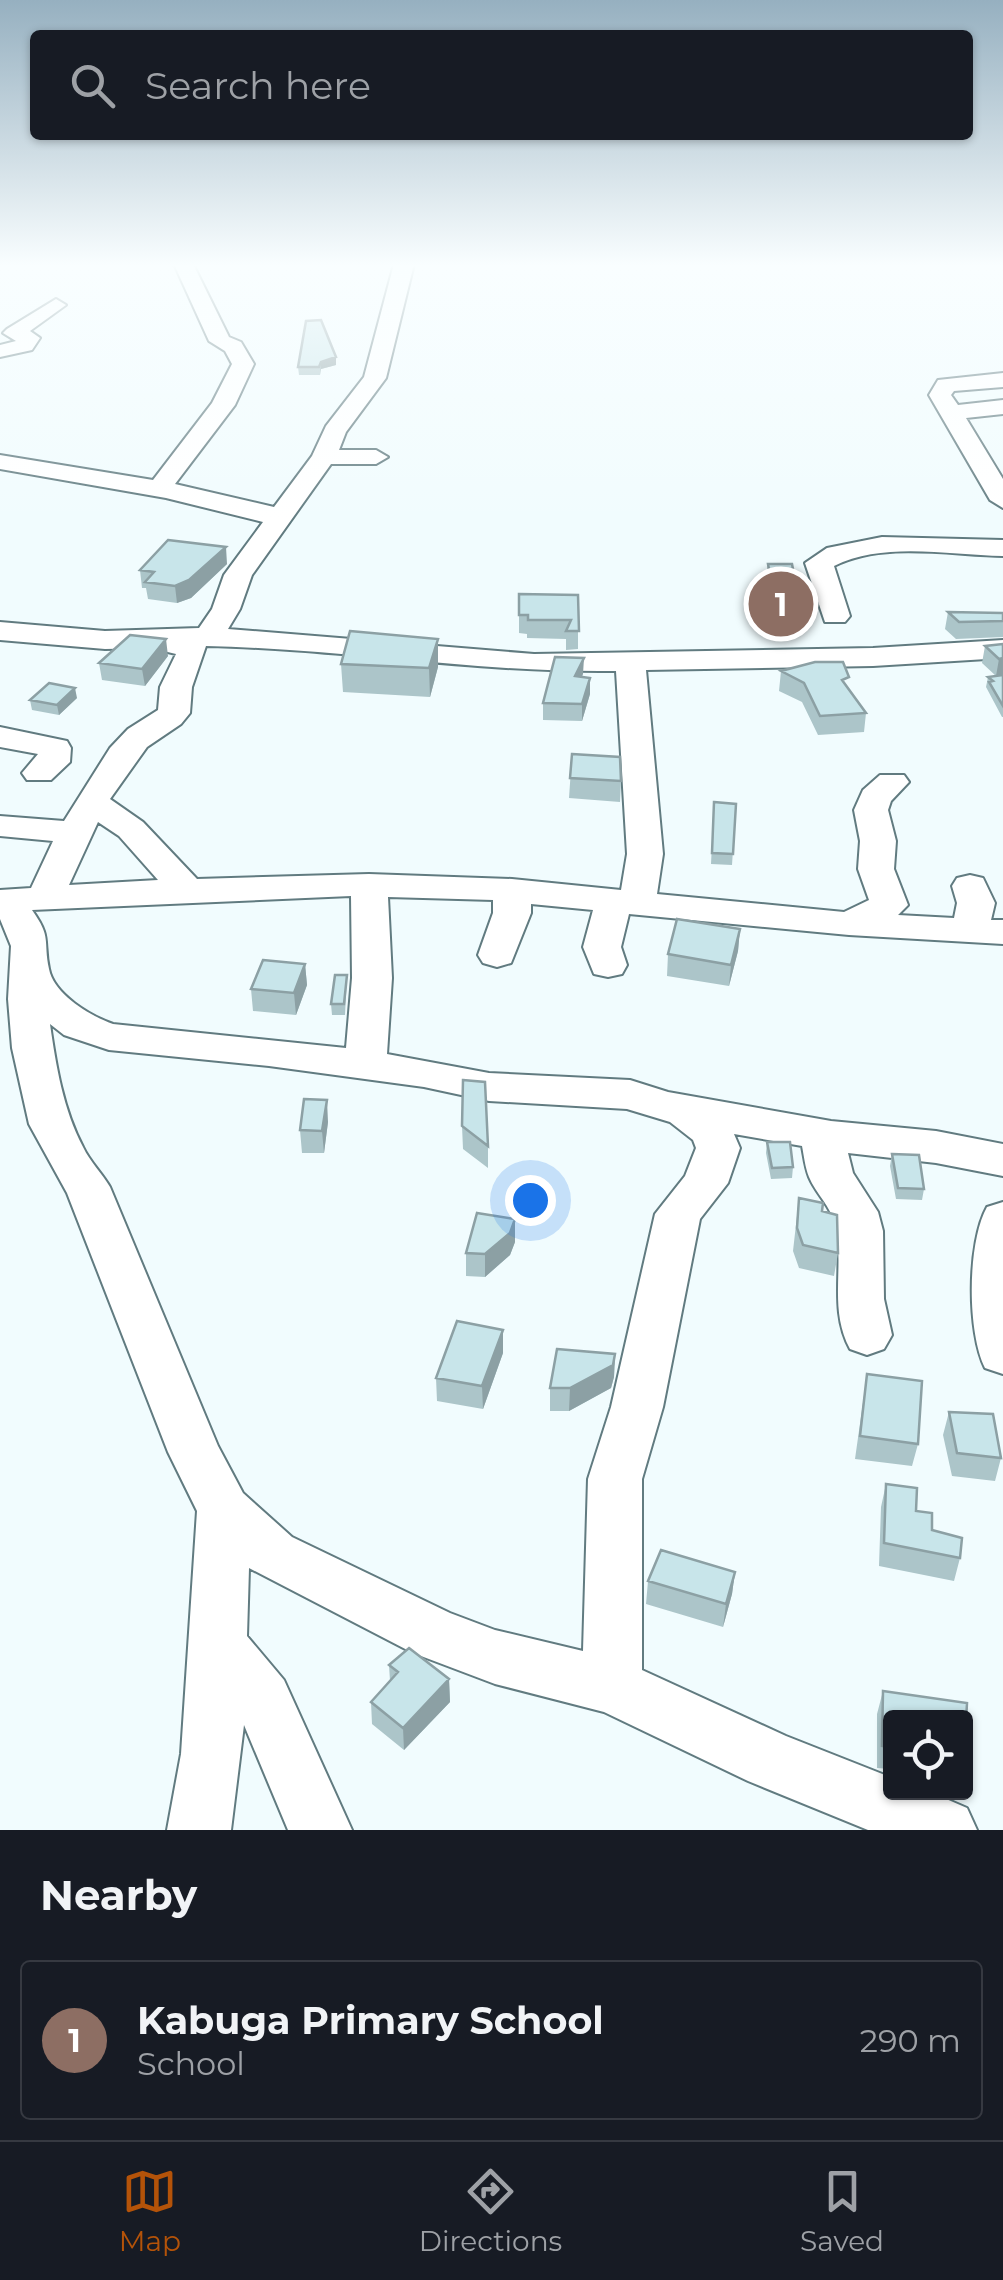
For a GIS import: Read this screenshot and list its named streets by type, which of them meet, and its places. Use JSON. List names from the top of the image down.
{
  "page": {
    "search": "Search here",
    "pins": "1",
    "heading": "Nearby",
    "list": [
      {
        "mark": "1",
        "name": "Kabuga Primary School",
        "note": "School",
        "value": "290 m"
      }
    ],
    "nav": ["Map", "Directions", "Saved"]
  }
}
